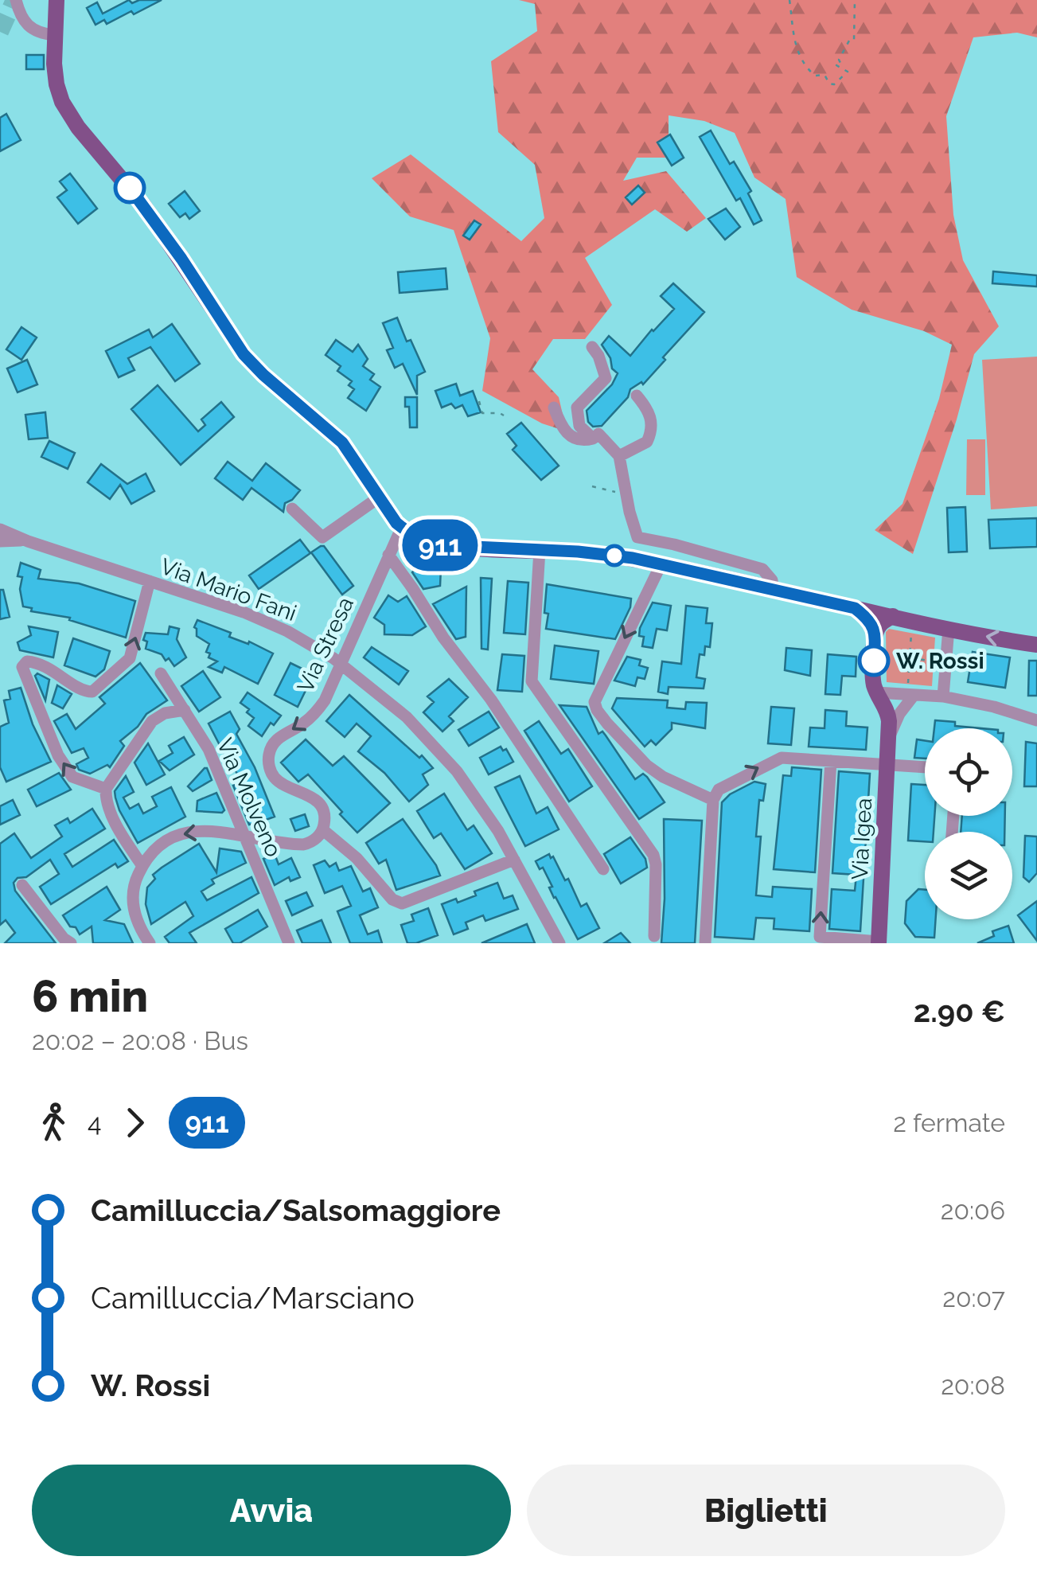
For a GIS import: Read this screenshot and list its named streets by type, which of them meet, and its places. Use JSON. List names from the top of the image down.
{
  "streets": {
    "main road": ["Via Igea"],
    "street": ["Via Mario Fani", "Via Stresa", "Via Molveno"]
  },
  "crossings": [
    ["Via Mario Fani", "Via Stresa"]
  ],
  "places": ["W. Rossi"],
  "lines": ["bus line 911"],
  "page": {
    "on_map": "911",
    "heading": ["6 min", "20:02 – 20:08 · Bus", "2.90 €"],
    "legs": ["4", "911", "2 fermate"],
    "list": [
      {
        "name": "Camilluccia/Salsomaggiore",
        "value": "20:06"
      },
      {
        "name": "Camilluccia/Marsciano",
        "value": "20:07"
      },
      {
        "name": "W. Rossi",
        "value": "20:08"
      }
    ],
    "buttons": ["Avvia", "Biglietti"]
  }
}
